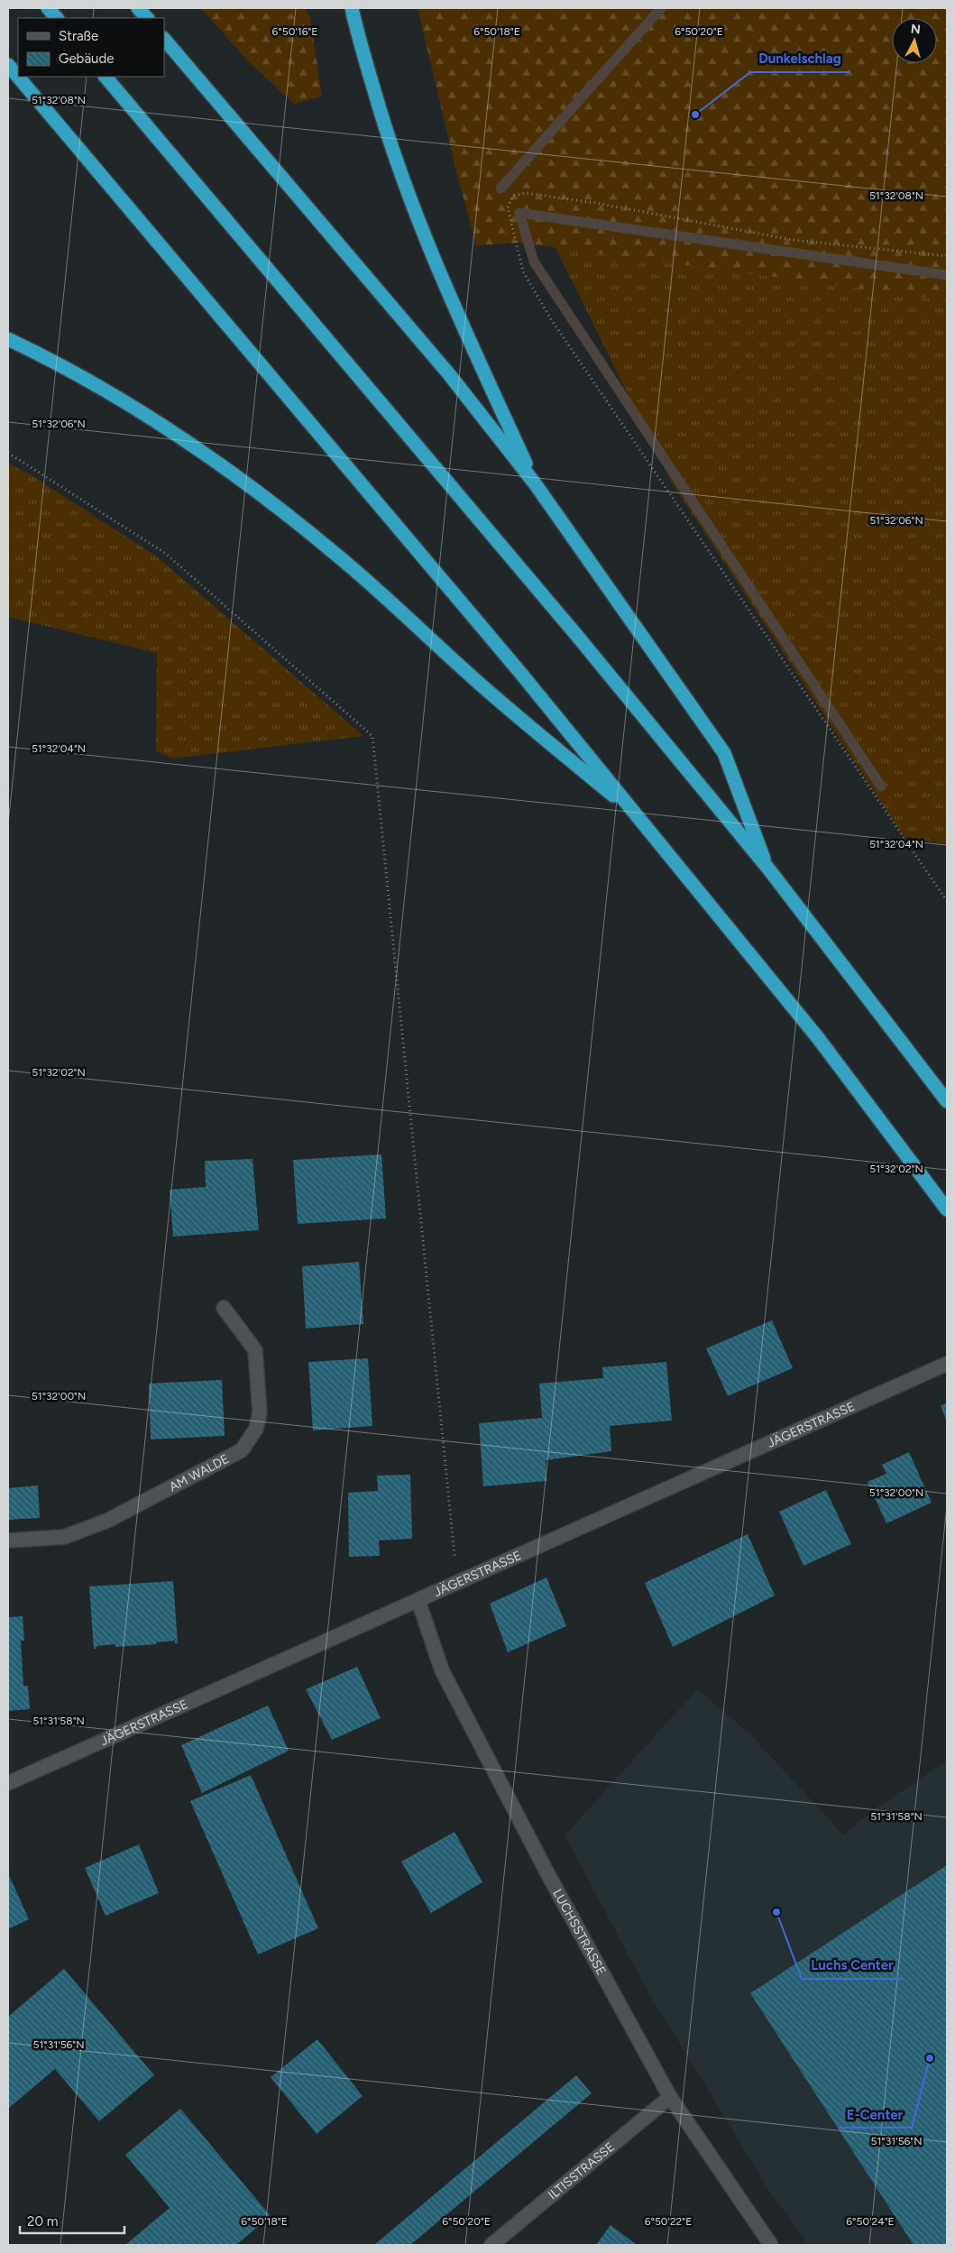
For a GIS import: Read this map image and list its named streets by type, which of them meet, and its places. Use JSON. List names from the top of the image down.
{
  "streets": {
    "street": [
      "JÄGERSTRASSE",
      "AM WALDE",
      "LUCHSSTRASSE",
      "ILTISSTRASSE"
    ]
  },
  "crossings": [
    ["JÄGERSTRASSE", "LUCHSSTRASSE"],
    ["LUCHSSTRASSE", "ILTISSTRASSE"]
  ],
  "places": ["Dunkelschlag", "Luchs Center", "E-Center"],
  "legend": ["Straße", "Gebäude"],
  "scale_bar": "20 m",
  "north": "top",
  "coordinates": [
    "6°50'16\"E",
    "6°50'18\"E",
    "6°50'20\"E",
    "51°32'08\"N",
    "51°32'06\"N",
    "51°32'04\"N",
    "51°32'02\"N",
    "51°32'00\"N",
    "51°31'58\"N",
    "51°31'56\"N",
    "6°50'22\"E",
    "6°50'24\"E"
  ]
}
